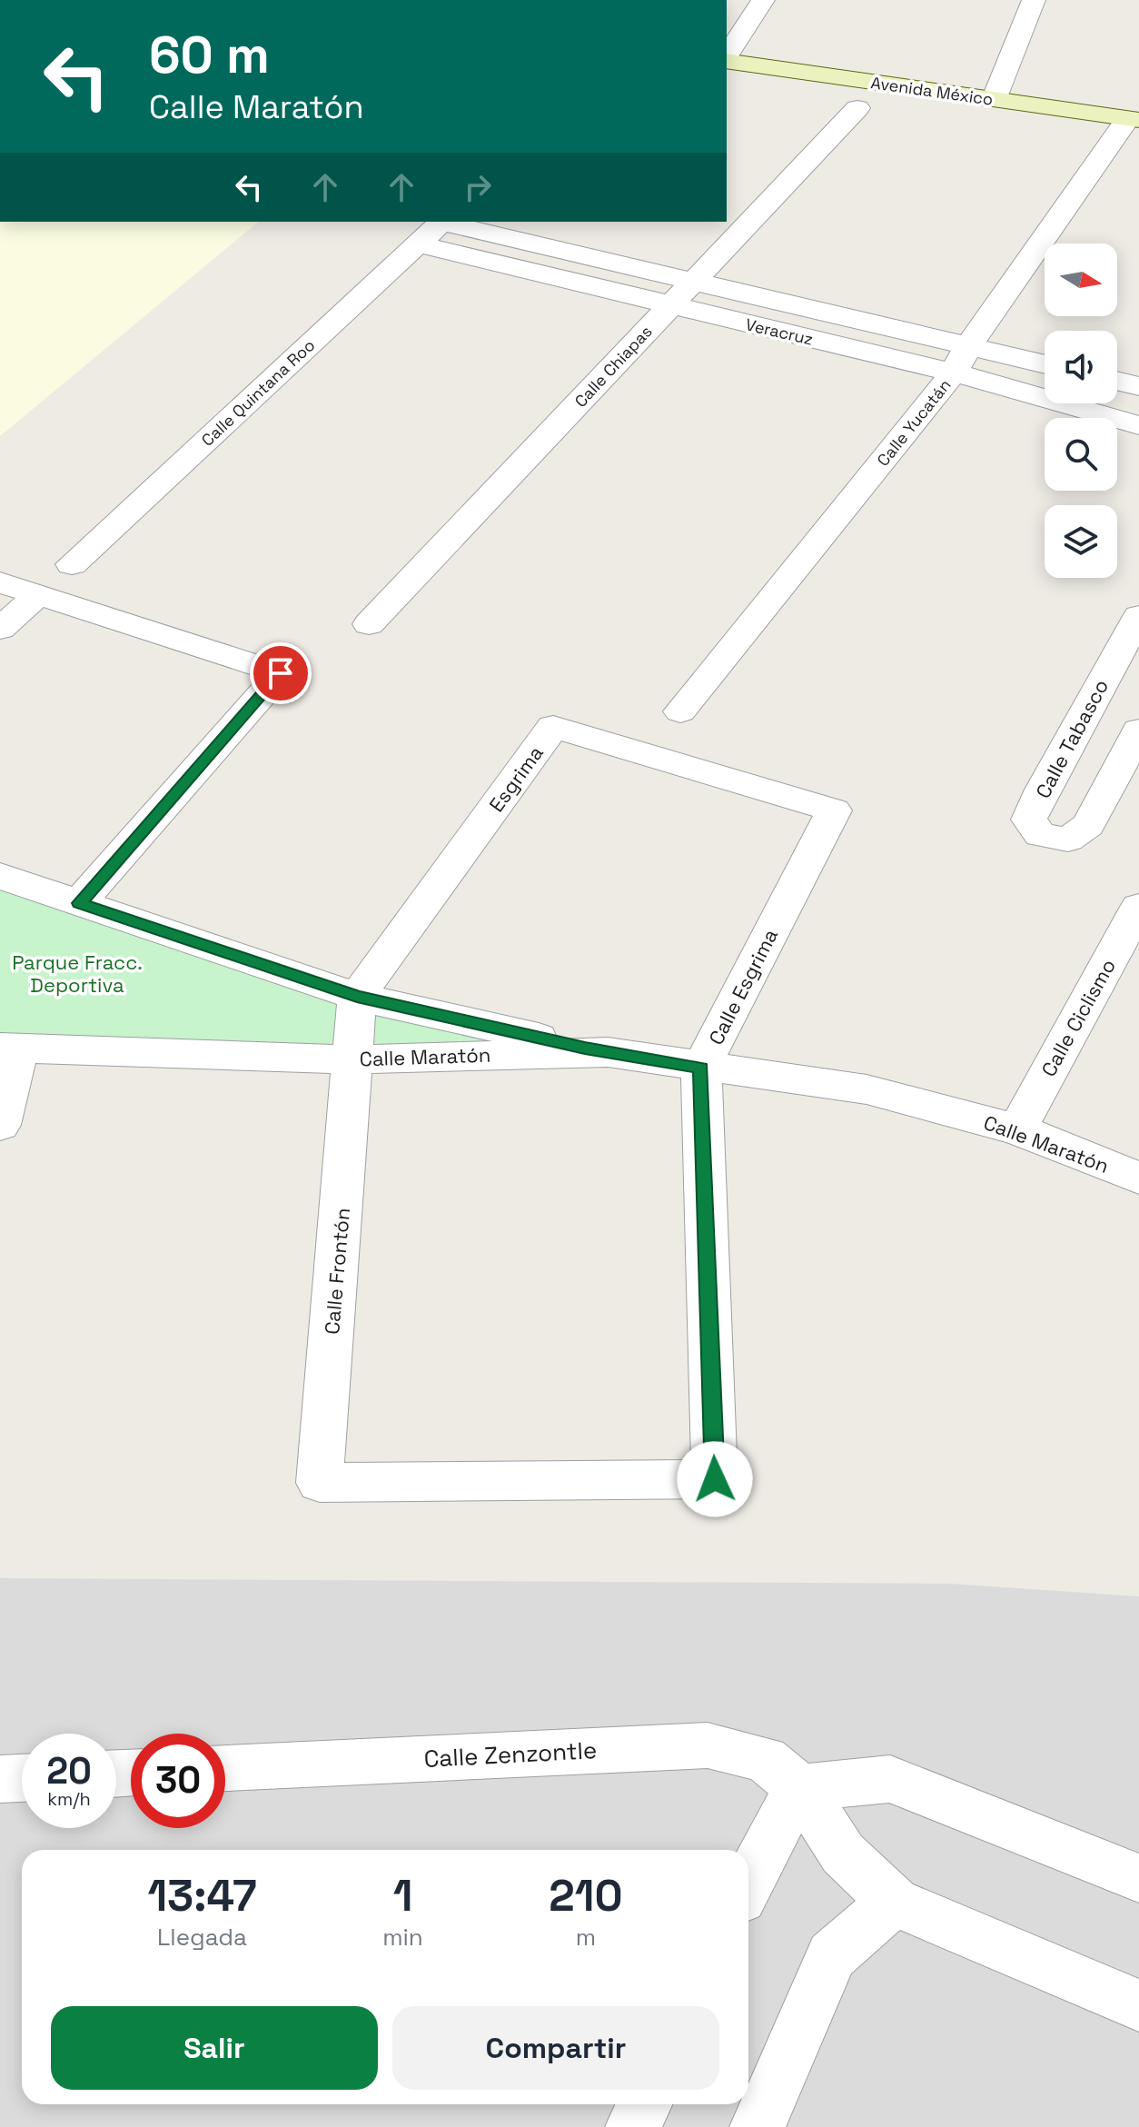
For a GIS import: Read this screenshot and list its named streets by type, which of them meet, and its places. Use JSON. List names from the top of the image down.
{
  "streets": {
    "main road": ["Avenida México"],
    "street": [
      "Veracruz",
      "Calle Chiapas",
      "Calle Quintana Roo",
      "Calle Yucatán",
      "Calle Tabasco",
      "Esgrima",
      "Calle Esgrima",
      "Calle Ciclismo",
      "Calle Maratón",
      "Calle Frontón",
      "Calle Zenzontle"
    ]
  },
  "crossings": [
    ["Avenida México", "Calle Yucatán"],
    ["Veracruz", "Calle Chiapas"],
    ["Veracruz", "Calle Quintana Roo"],
    ["Veracruz", "Calle Yucatán"],
    ["Esgrima", "Calle Esgrima"],
    ["Esgrima", "Calle Frontón"],
    ["Calle Esgrima", "Calle Maratón"],
    ["Calle Esgrima", "Calle Frontón"],
    ["Calle Ciclismo", "Calle Maratón"],
    ["Calle Maratón", "Calle Frontón"]
  ],
  "parks": ["Parque Fracc. Deportiva"],
  "north": "right",
  "page": {
    "turn": ["60 m", "Calle Maratón"],
    "speed": "20 km/h",
    "limit": "30",
    "eta": [
      "13:47",
      "Llegada",
      "1",
      "min",
      "210",
      "m"
    ],
    "buttons": ["Salir", "Compartir"]
  }
}
